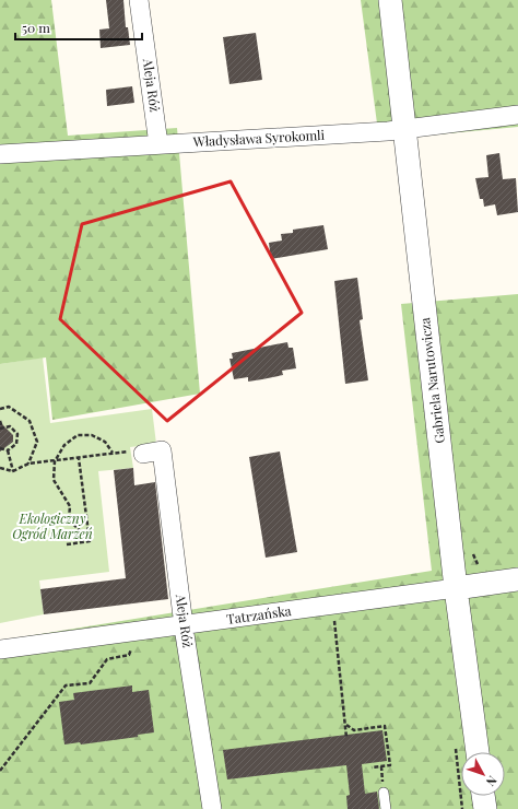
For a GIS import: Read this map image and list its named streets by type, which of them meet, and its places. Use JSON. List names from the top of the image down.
{
  "streets": {
    "street": [
      "Aleja Róż",
      "Władysława Syrokomli",
      "Gabriela Narutowicza",
      "Tatrzańska"
    ]
  },
  "crossings": [
    ["Aleja Róż", "Władysława Syrokomli"],
    ["Aleja Róż", "Tatrzańska"],
    ["Władysława Syrokomli", "Gabriela Narutowicza"],
    ["Gabriela Narutowicza", "Tatrzańska"]
  ],
  "parks": ["Ekologiczny Ogród Marzeń"],
  "scale_bar": "50 m",
  "north": "bottom right"
}
